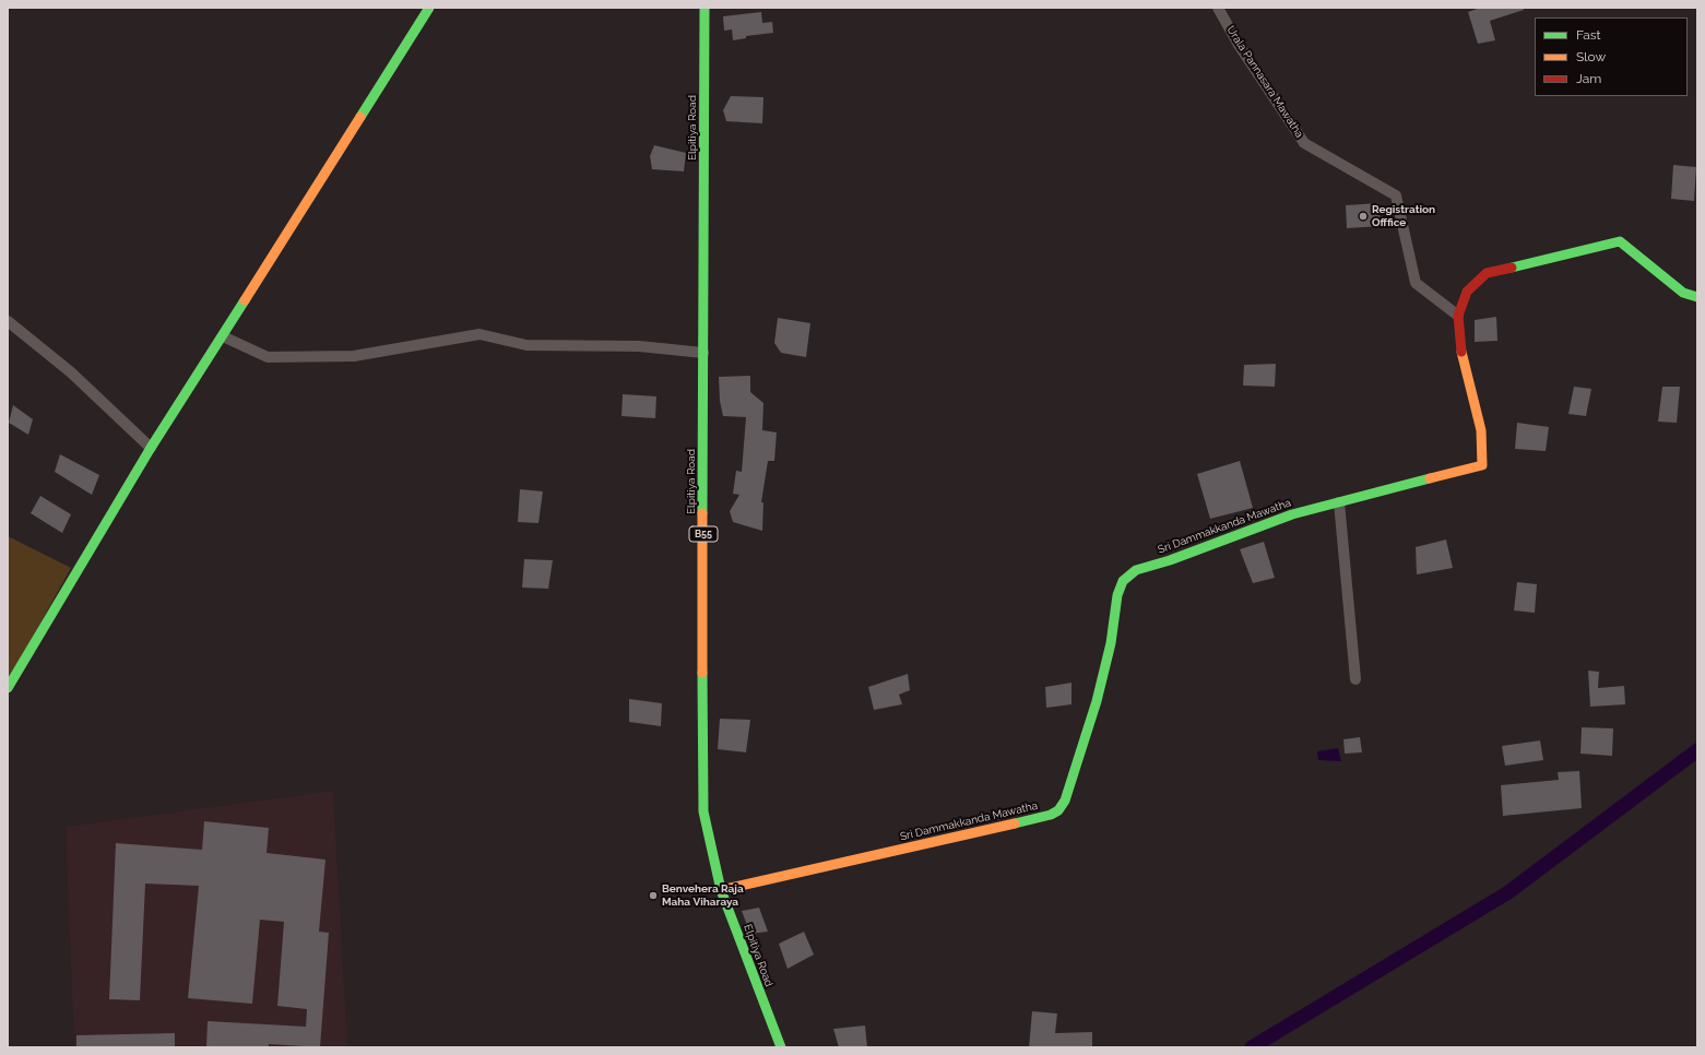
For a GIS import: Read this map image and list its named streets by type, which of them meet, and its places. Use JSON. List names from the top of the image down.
{
  "streets": {
    "street": [
      "Urala Pannasara Mawatha",
      "Elpitiya Road",
      "Sri Dammakkanda Mawatha",
      "B55"
    ]
  },
  "crossings": [
    ["Urala Pannasara Mawatha", "Sri Dammakkanda Mawatha"],
    ["Elpitiya Road", "Sri Dammakkanda Mawatha"]
  ],
  "places": ["Registration Offfice", "Benvehera Raja Maha Viharaya"],
  "legend": ["Fast", "Slow", "Jam"]
}
